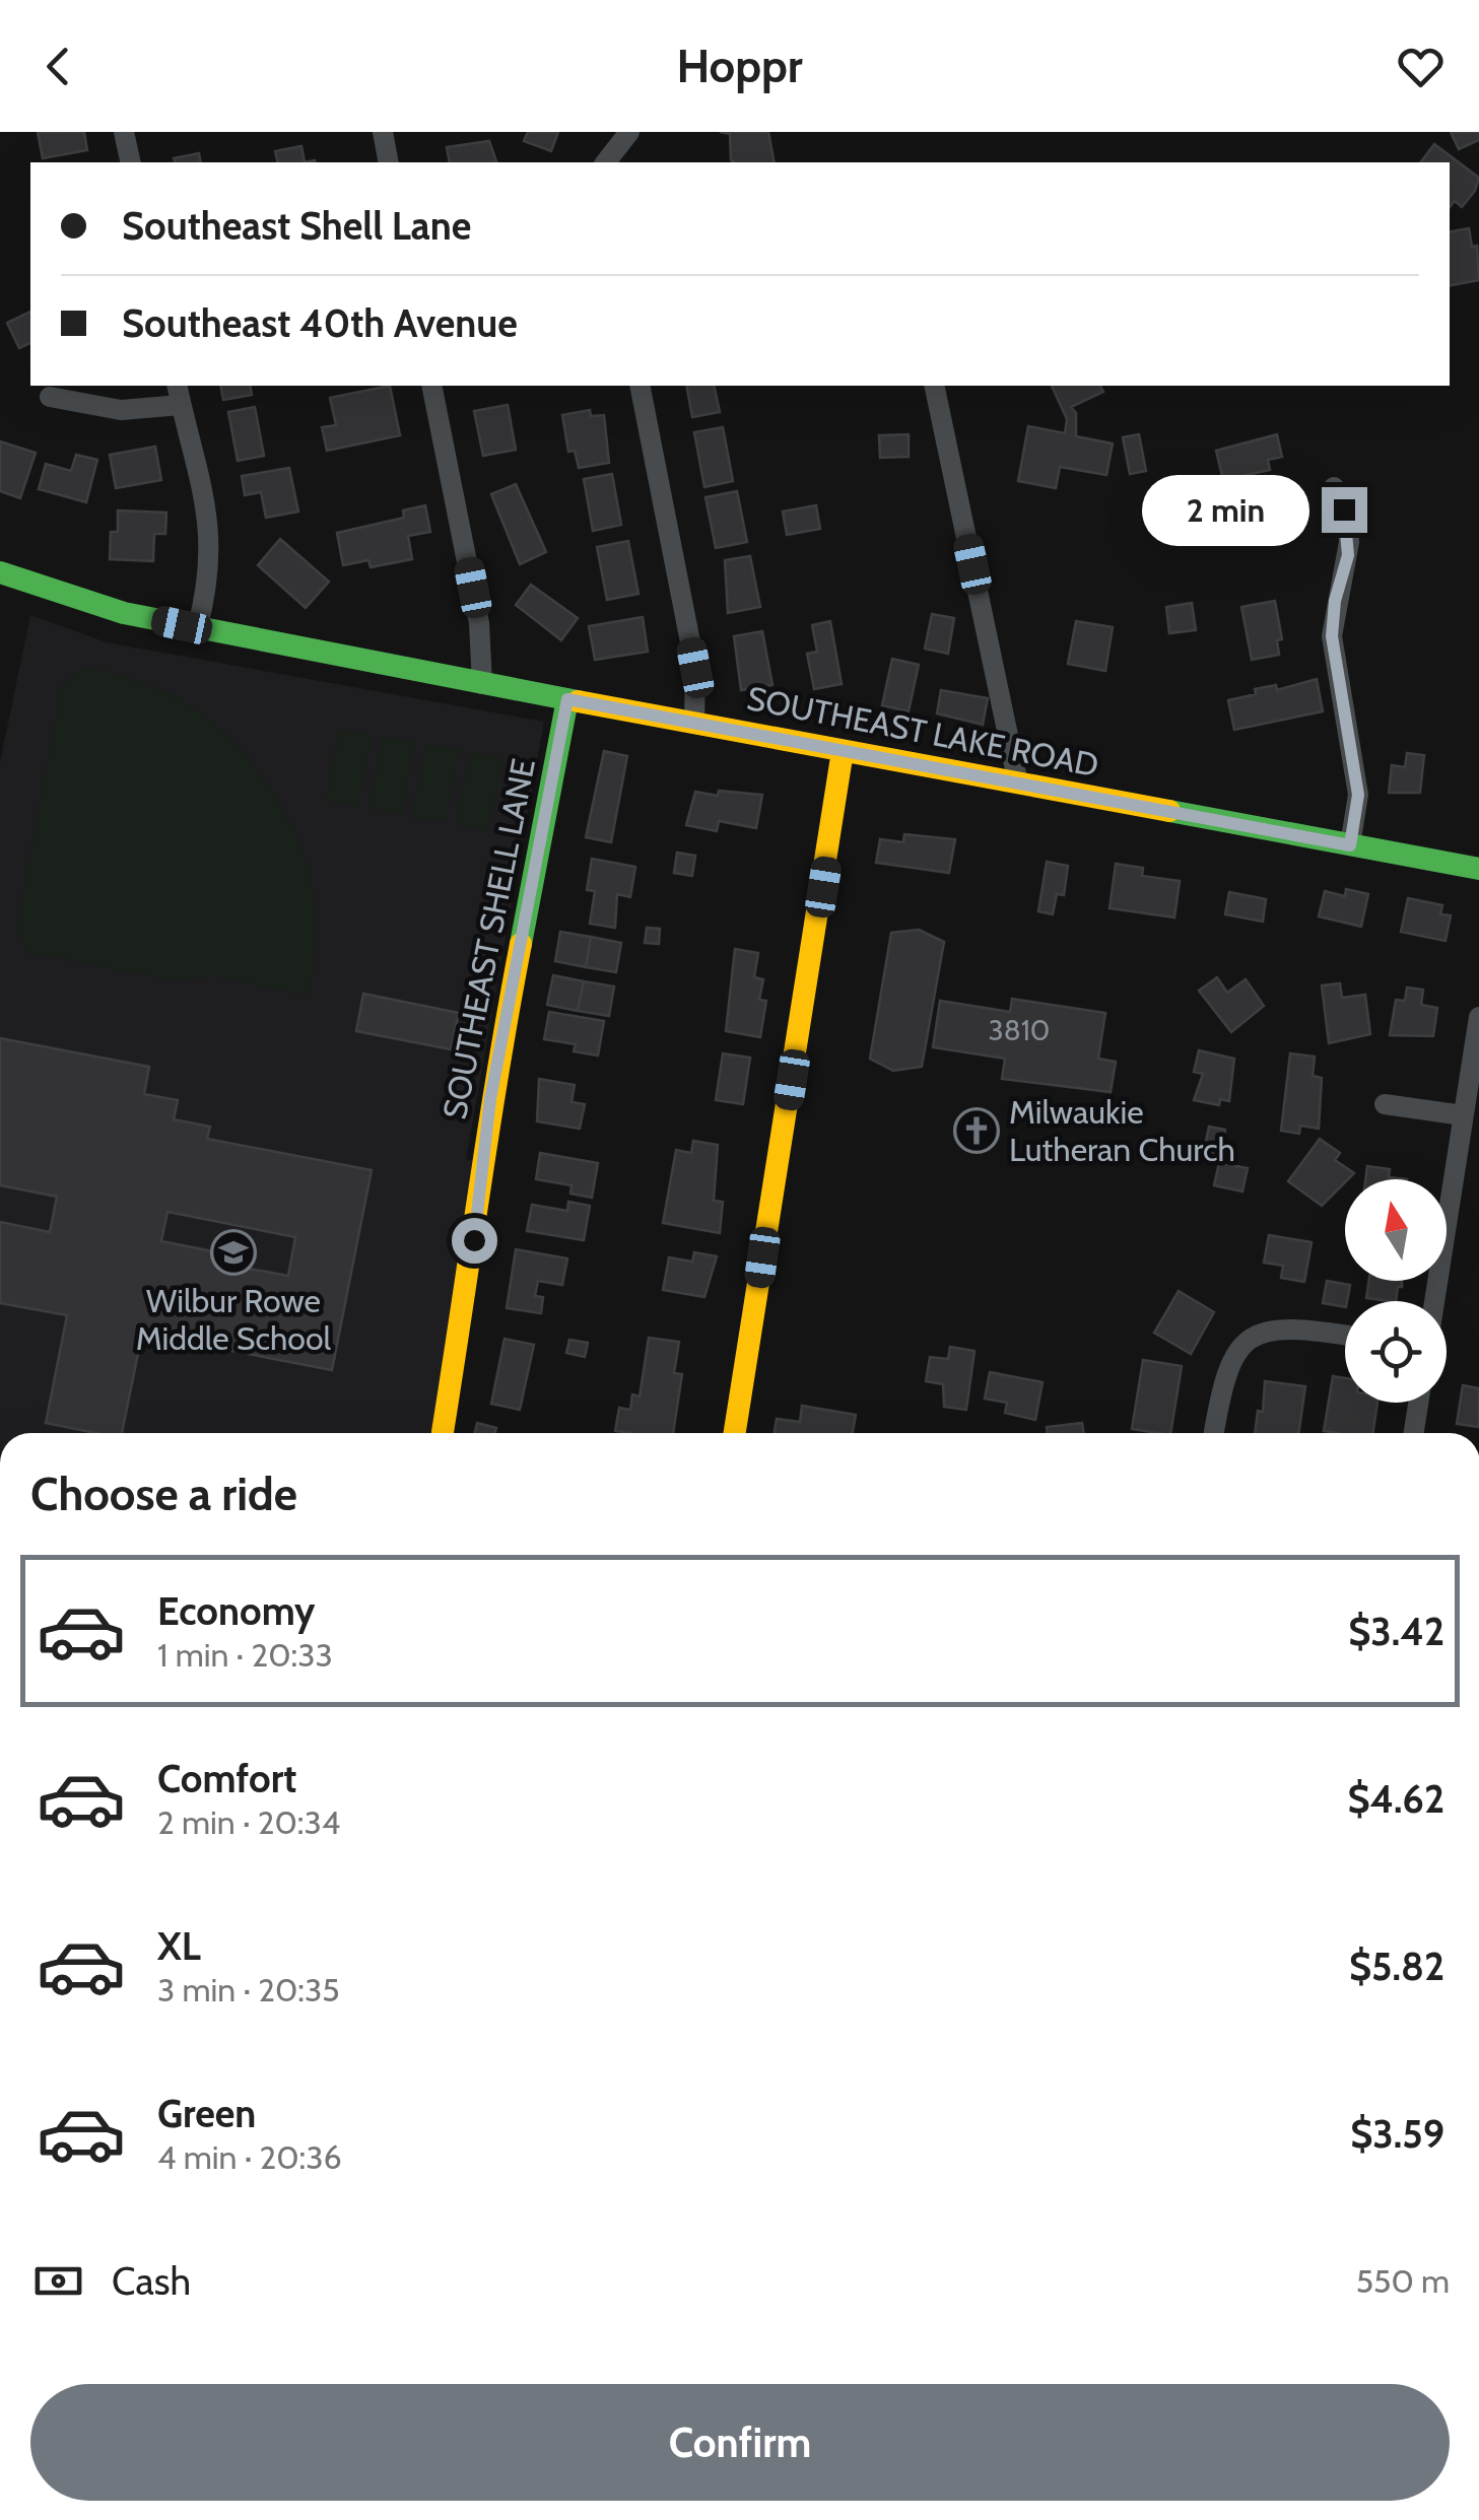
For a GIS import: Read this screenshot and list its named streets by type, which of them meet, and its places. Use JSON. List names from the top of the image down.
{
  "streets": {
    "main road": ["SOUTHEAST LAKE ROAD", "SOUTHEAST SHELL LANE"]
  },
  "crossings": [
    ["SOUTHEAST LAKE ROAD", "SOUTHEAST SHELL LANE"]
  ],
  "places": {
    "church": ["Milwaukie Lutheran Church"],
    "school or university": ["Wilbur Rowe Middle School"]
  },
  "house_numbers": ["3810"],
  "north": "top",
  "page": {
    "header": "Hoppr",
    "banner": ["Southeast Shell Lane", "Southeast 40th Avenue"],
    "bubble": "2 min",
    "heading": "Choose a ride",
    "list": [
      {
        "name": "Economy",
        "note": "1 min · 20:33",
        "value": "$3.42"
      },
      {
        "name": "Comfort",
        "note": "2 min · 20:34",
        "value": "$4.62"
      },
      {
        "name": "XL",
        "note": "3 min · 20:35",
        "value": "$5.82"
      },
      {
        "name": "Green",
        "note": "4 min · 20:36",
        "value": "$3.59"
      }
    ],
    "pay": ["Cash", "550 m"],
    "buttons": "Confirm"
  }
}
